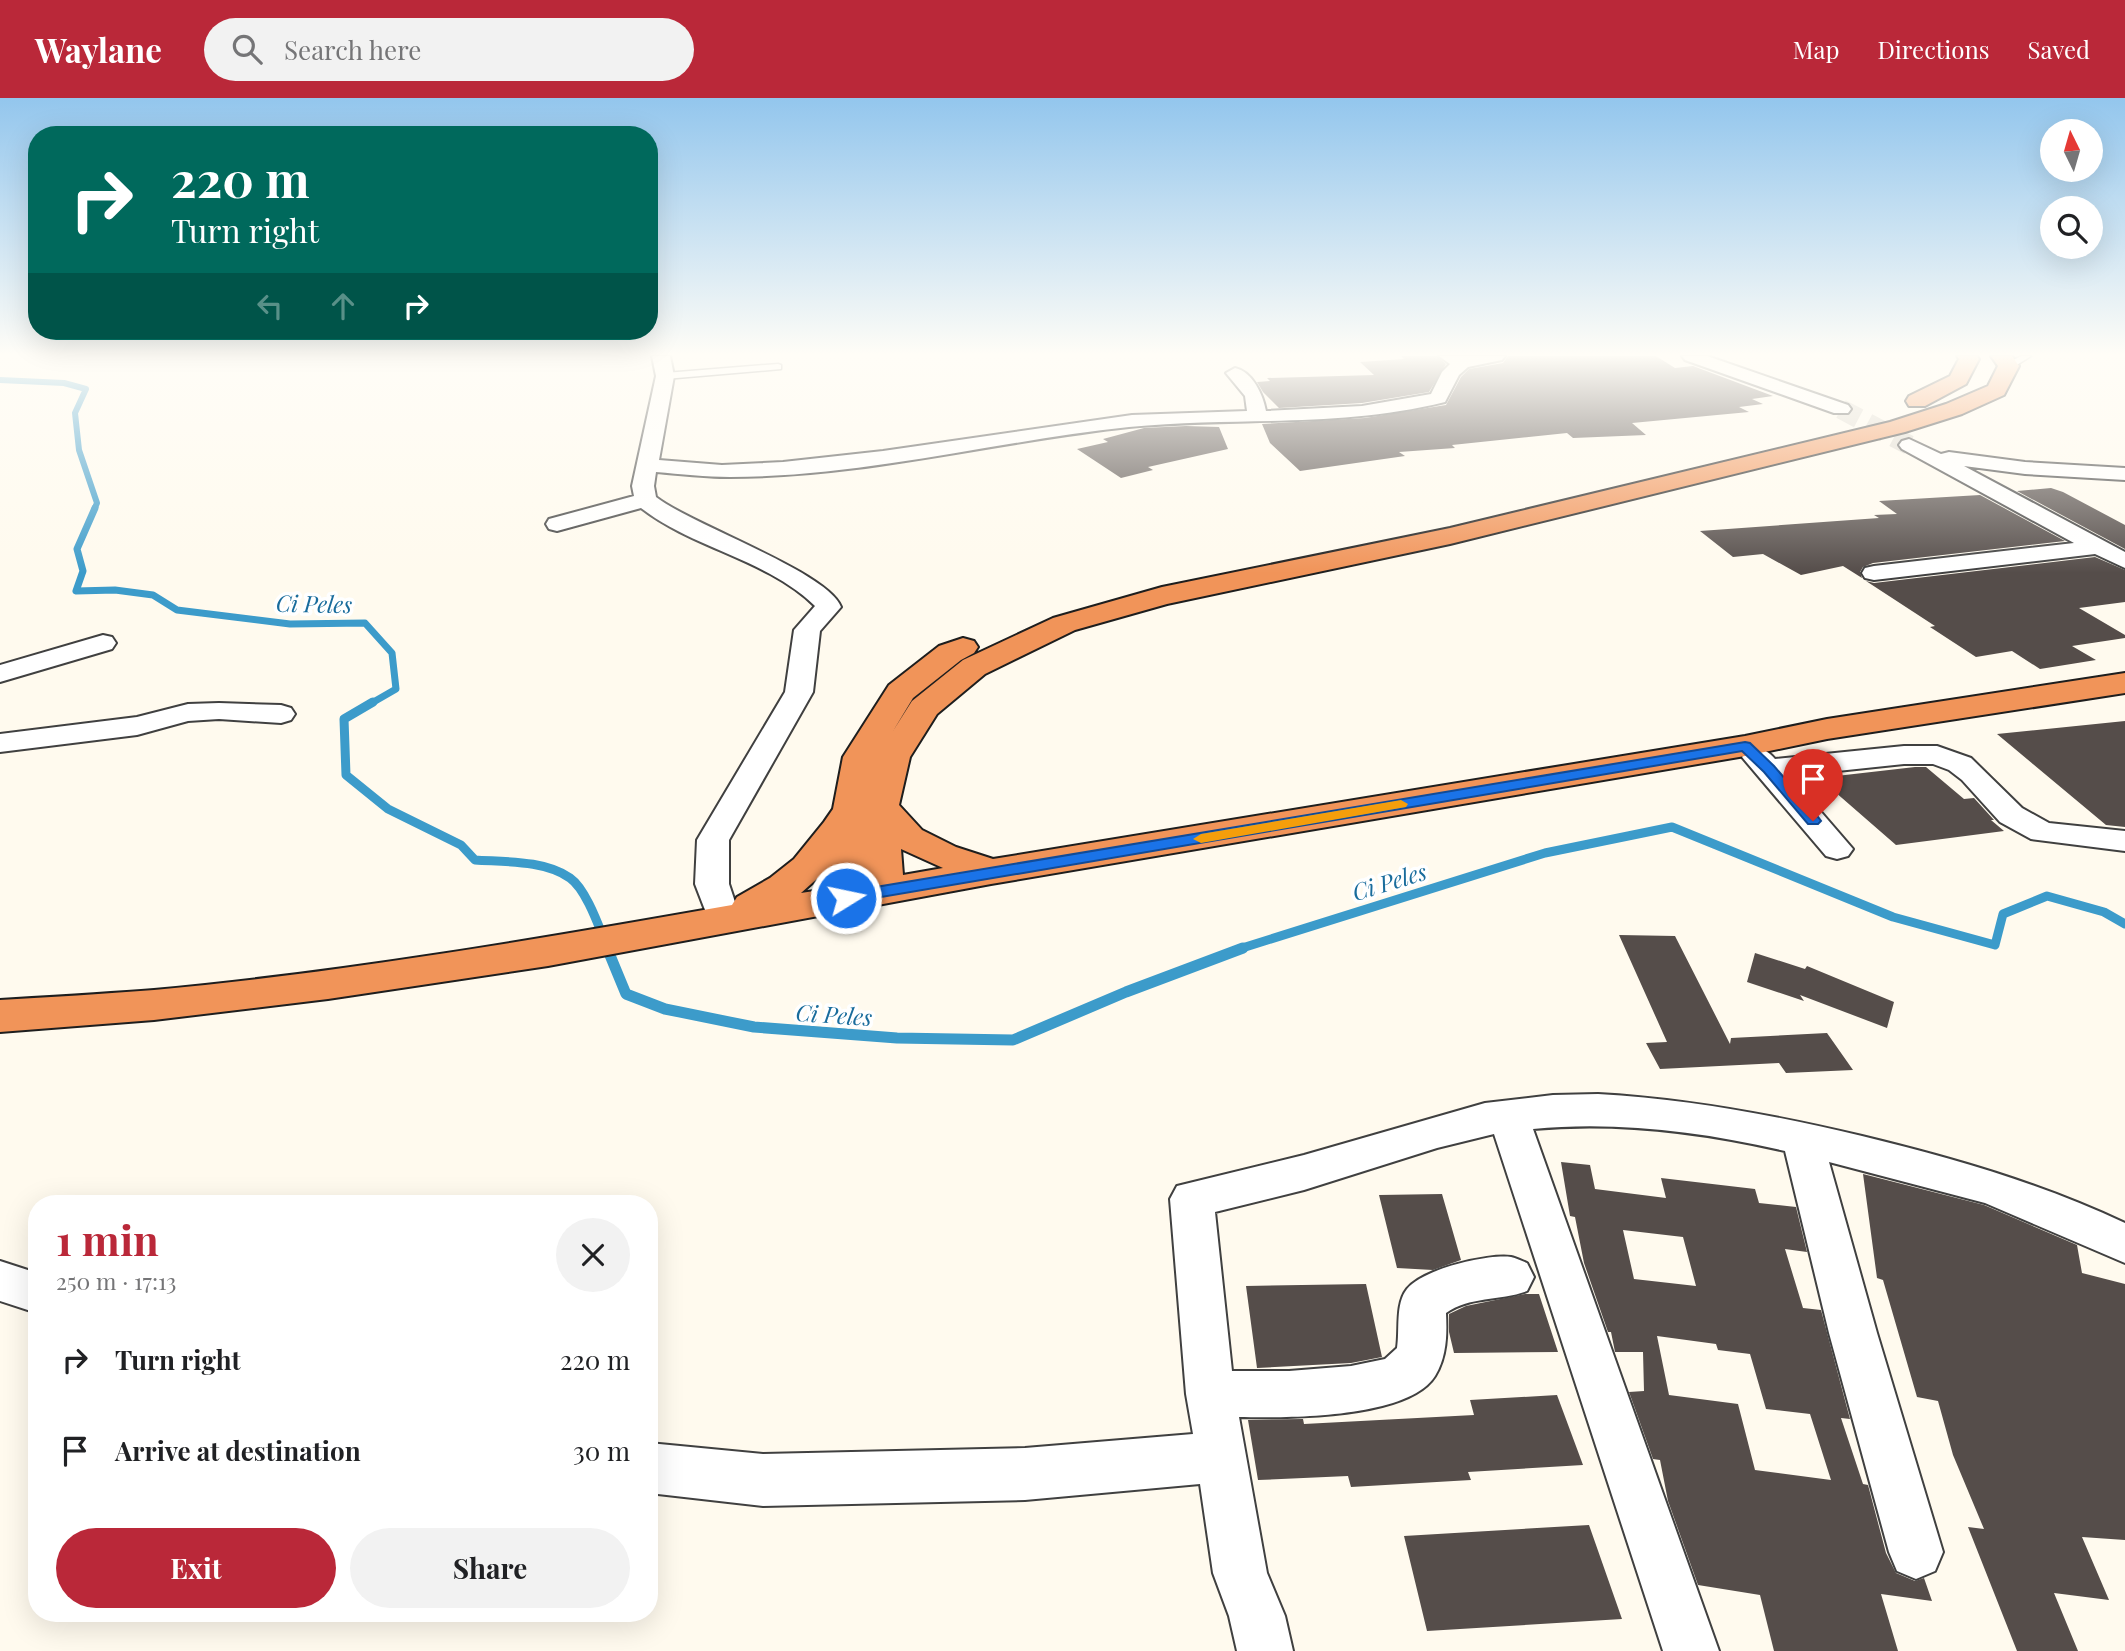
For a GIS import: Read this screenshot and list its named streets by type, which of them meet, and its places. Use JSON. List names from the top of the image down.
{
  "water": ["Ci Peles"],
  "north": "top",
  "page": {
    "header": "Waylane",
    "search": "Search here",
    "nav": ["Map", "Directions", "Saved"],
    "turn": ["220 m", "Turn right"],
    "heading": ["1 min", "250 m · 17:13"],
    "list": [
      {
        "name": "Turn right",
        "value": "220 m"
      },
      {
        "name": "Arrive at destination",
        "value": "30 m"
      }
    ],
    "buttons": ["Exit", "Share"]
  }
}
